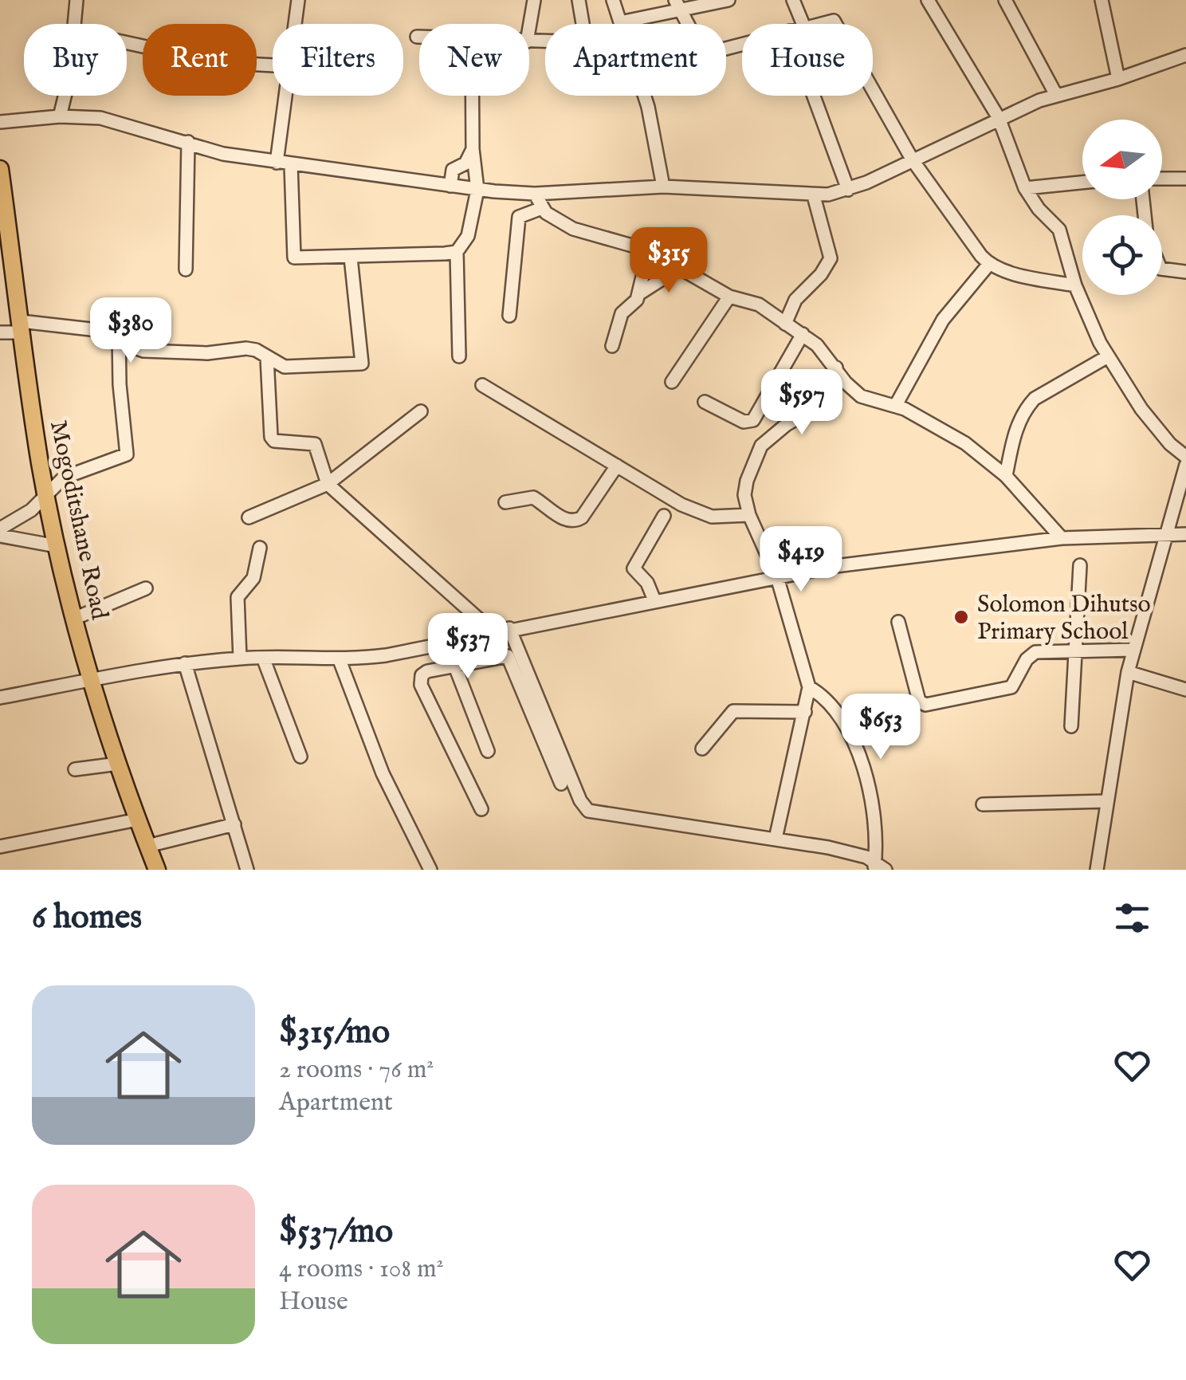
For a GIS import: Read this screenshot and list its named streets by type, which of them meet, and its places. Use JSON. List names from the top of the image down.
{
  "streets": {
    "main road": ["Mogoditshane Road"]
  },
  "places": ["Solomon Dihutso Primary School"],
  "north": "left",
  "page": {
    "chip": [
      "Buy",
      "Rent",
      "Filters",
      "New",
      "Apartment",
      "House"
    ],
    "price": [
      "$315",
      "$380",
      "$597",
      "$419",
      "$537",
      "$653"
    ],
    "heading": "6 homes",
    "list": [
      {
        "name": "$315/mo",
        "note": "2 rooms · 76 m² · Apartment"
      },
      {
        "name": "$537/mo",
        "note": "4 rooms · 108 m² · House"
      }
    ]
  }
}
